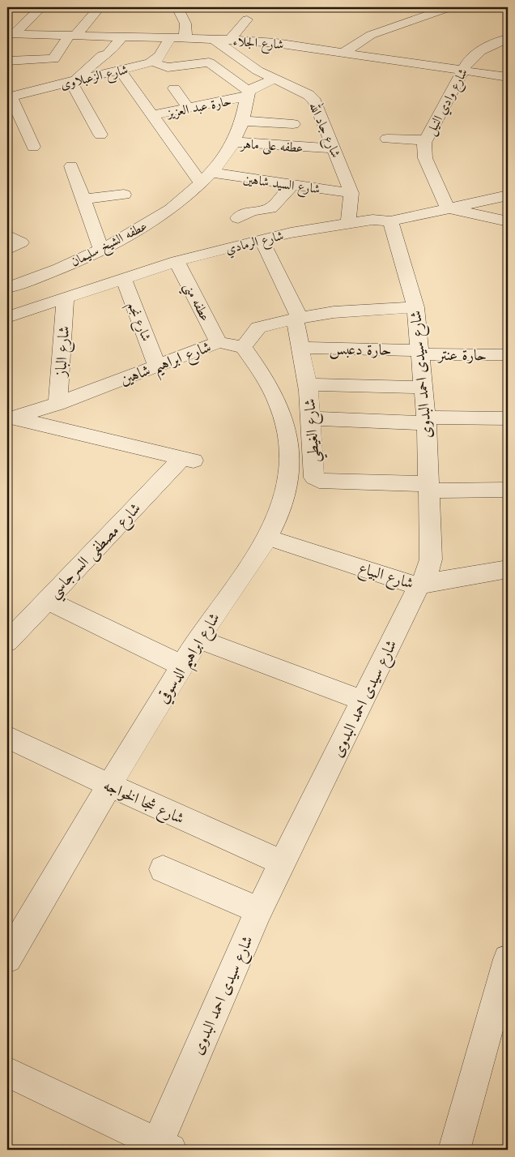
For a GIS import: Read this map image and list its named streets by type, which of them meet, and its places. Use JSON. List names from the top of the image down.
{
  "streets": {
    "street": [
      "شارع الجلاء",
      "شارع الزعبلاوى",
      "شارع وادي النيل",
      "حارة عبد العزيز",
      "شارع جاد الله",
      "عطفه على ماهر",
      "شارع السيد شاهين",
      "شارع الرمادي",
      "عطفه الشيخ سليمان",
      "عطفه مني",
      "شارع نجم",
      "حارة دعبس",
      "شارع الباز",
      "حارة عنتر",
      "شارع ابراهيم شاهين",
      "شارع سيدى احمد البدوى",
      "شارع الغيطي",
      "شارع مصطفى السرجاسي",
      "شارع البياع",
      "شارع ابراهيم الدسوقي",
      "شارع شجا الخواجه"
    ]
  },
  "crossings": [
    ["شارع الجلاء", "شارع وادي النيل"],
    ["شارع الجلاء", "شارع جاد الله"],
    ["شارع وادي النيل", "شارع الرمادي"],
    ["حارة عبد العزيز", "عطفه الشيخ سليمان"],
    ["شارع جاد الله", "عطفه على ماهر"],
    ["شارع جاد الله", "شارع السيد شاهين"],
    ["شارع جاد الله", "شارع الرمادي"],
    ["عطفه على ماهر", "عطفه الشيخ سليمان"],
    ["شارع السيد شاهين", "عطفه الشيخ سليمان"],
    ["شارع الرمادي", "عطفه مني"],
    ["شارع الرمادي", "شارع نجم"],
    ["شارع الرمادي", "شارع الباز"],
    ["شارع الرمادي", "شارع سيدى احمد البدوى"],
    ["شارع الرمادي", "شارع الغيطي"],
    ["عطفه مني", "شارع ابراهيم شاهين"],
    ["شارع نجم", "شارع ابراهيم شاهين"],
    ["حارة دعبس", "حارة عنتر"],
    ["حارة دعبس", "شارع سيدى احمد البدوى"],
    ["حارة دعبس", "شارع الغيطي"],
    ["شارع الباز", "شارع ابراهيم شاهين"],
    ["حارة عنتر", "شارع سيدى احمد البدوى"],
    ["شارع ابراهيم شاهين", "شارع مصطفى السرجاسي"],
    ["شارع ابراهيم شاهين", "شارع ابراهيم الدسوقي"],
    ["شارع سيدى احمد البدوى", "شارع الغيطي"],
    ["شارع سيدى احمد البدوى", "شارع البياع"],
    ["شارع سيدى احمد البدوى", "شارع شجا الخواجه"],
    ["شارع البياع", "شارع ابراهيم الدسوقي"],
    ["شارع ابراهيم الدسوقي", "شارع شجا الخواجه"]
  ]
}
